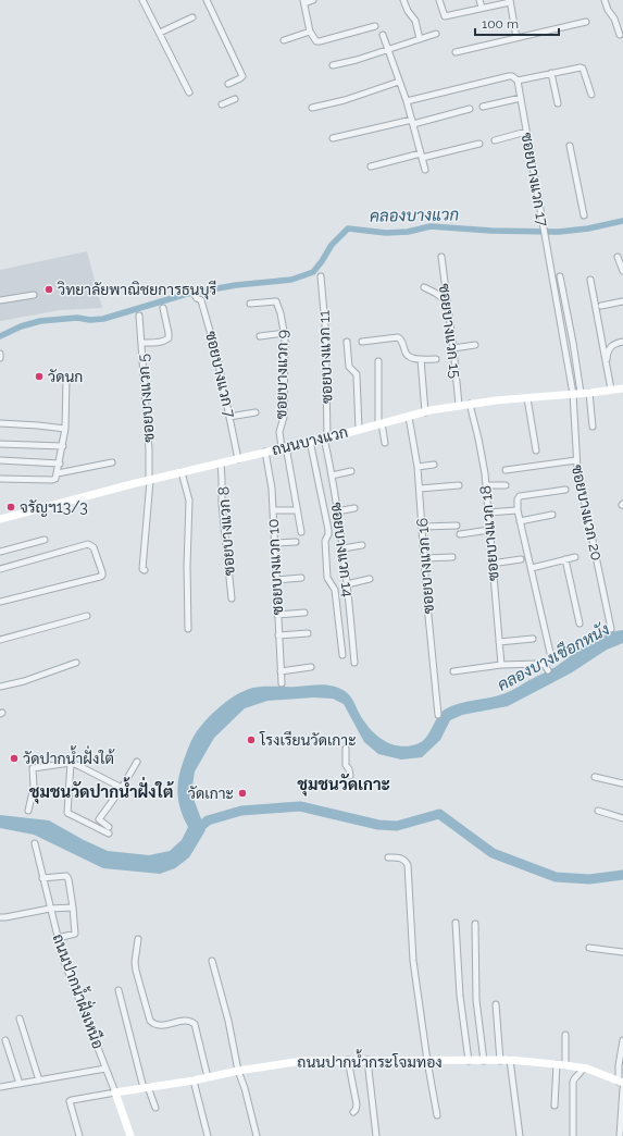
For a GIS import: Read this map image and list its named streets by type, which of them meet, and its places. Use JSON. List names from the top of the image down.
{
  "streets": {
    "main road": ["ถนนบางแวก", "ถนนปากน้ำฝั่งเหนือ", "ถนนปากน้ำกระโจมทอง"],
    "street": [
      "ซอยบางแวก 17",
      "ซอยบางแวก 15",
      "ซอยบางแวก 11",
      "ซอยบางแวก 7",
      "ซอยบางแวก 9",
      "ซอยบางแวก 5",
      "ซอยบางแวก 20",
      "ซอยบางแวก 8",
      "ซอยบางแวก 18",
      "ซอยบางแวก 14",
      "ซอยบางแวก 16",
      "ซอยบางแวก 10"
    ]
  },
  "crossings": [
    ["ซอยบางแวก 17", "ถนนบางแวก"],
    ["ซอยบางแวก 17", "ซอยบางแวก 20"],
    ["ซอยบางแวก 15", "ถนนบางแวก"],
    ["ซอยบางแวก 11", "ถนนบางแวก"],
    ["ซอยบางแวก 11", "ซอยบางแวก 14"],
    ["ซอยบางแวก 7", "ถนนบางแวก"],
    ["ซอยบางแวก 9", "ถนนบางแวก"],
    ["ซอยบางแวก 5", "ถนนบางแวก"],
    ["ถนนบางแวก", "ซอยบางแวก 20"],
    ["ถนนบางแวก", "ซอยบางแวก 8"],
    ["ถนนบางแวก", "ซอยบางแวก 18"],
    ["ถนนบางแวก", "ซอยบางแวก 14"],
    ["ถนนบางแวก", "ซอยบางแวก 16"],
    ["ถนนบางแวก", "ซอยบางแวก 10"],
    ["ถนนปากน้ำฝั่งเหนือ", "ถนนปากน้ำกระโจมทอง"]
  ],
  "districts": ["ชุมชนวัดเกาะ", "ชุมชนวัดปากน้ำฝั่งใต้"],
  "water": ["คลองบางแวก", "คลองบางเชือกหนัง"],
  "places": [
    "วิทยาลัยพาณิชยการธนบุรี",
    "วัดนก",
    "จรัญฯ13/3",
    "โรงเรียนวัดเกาะ",
    "วัดปากน้ำฝั่งใต้",
    "วัดเกาะ"
  ],
  "scale_bar": "100 m"
}
